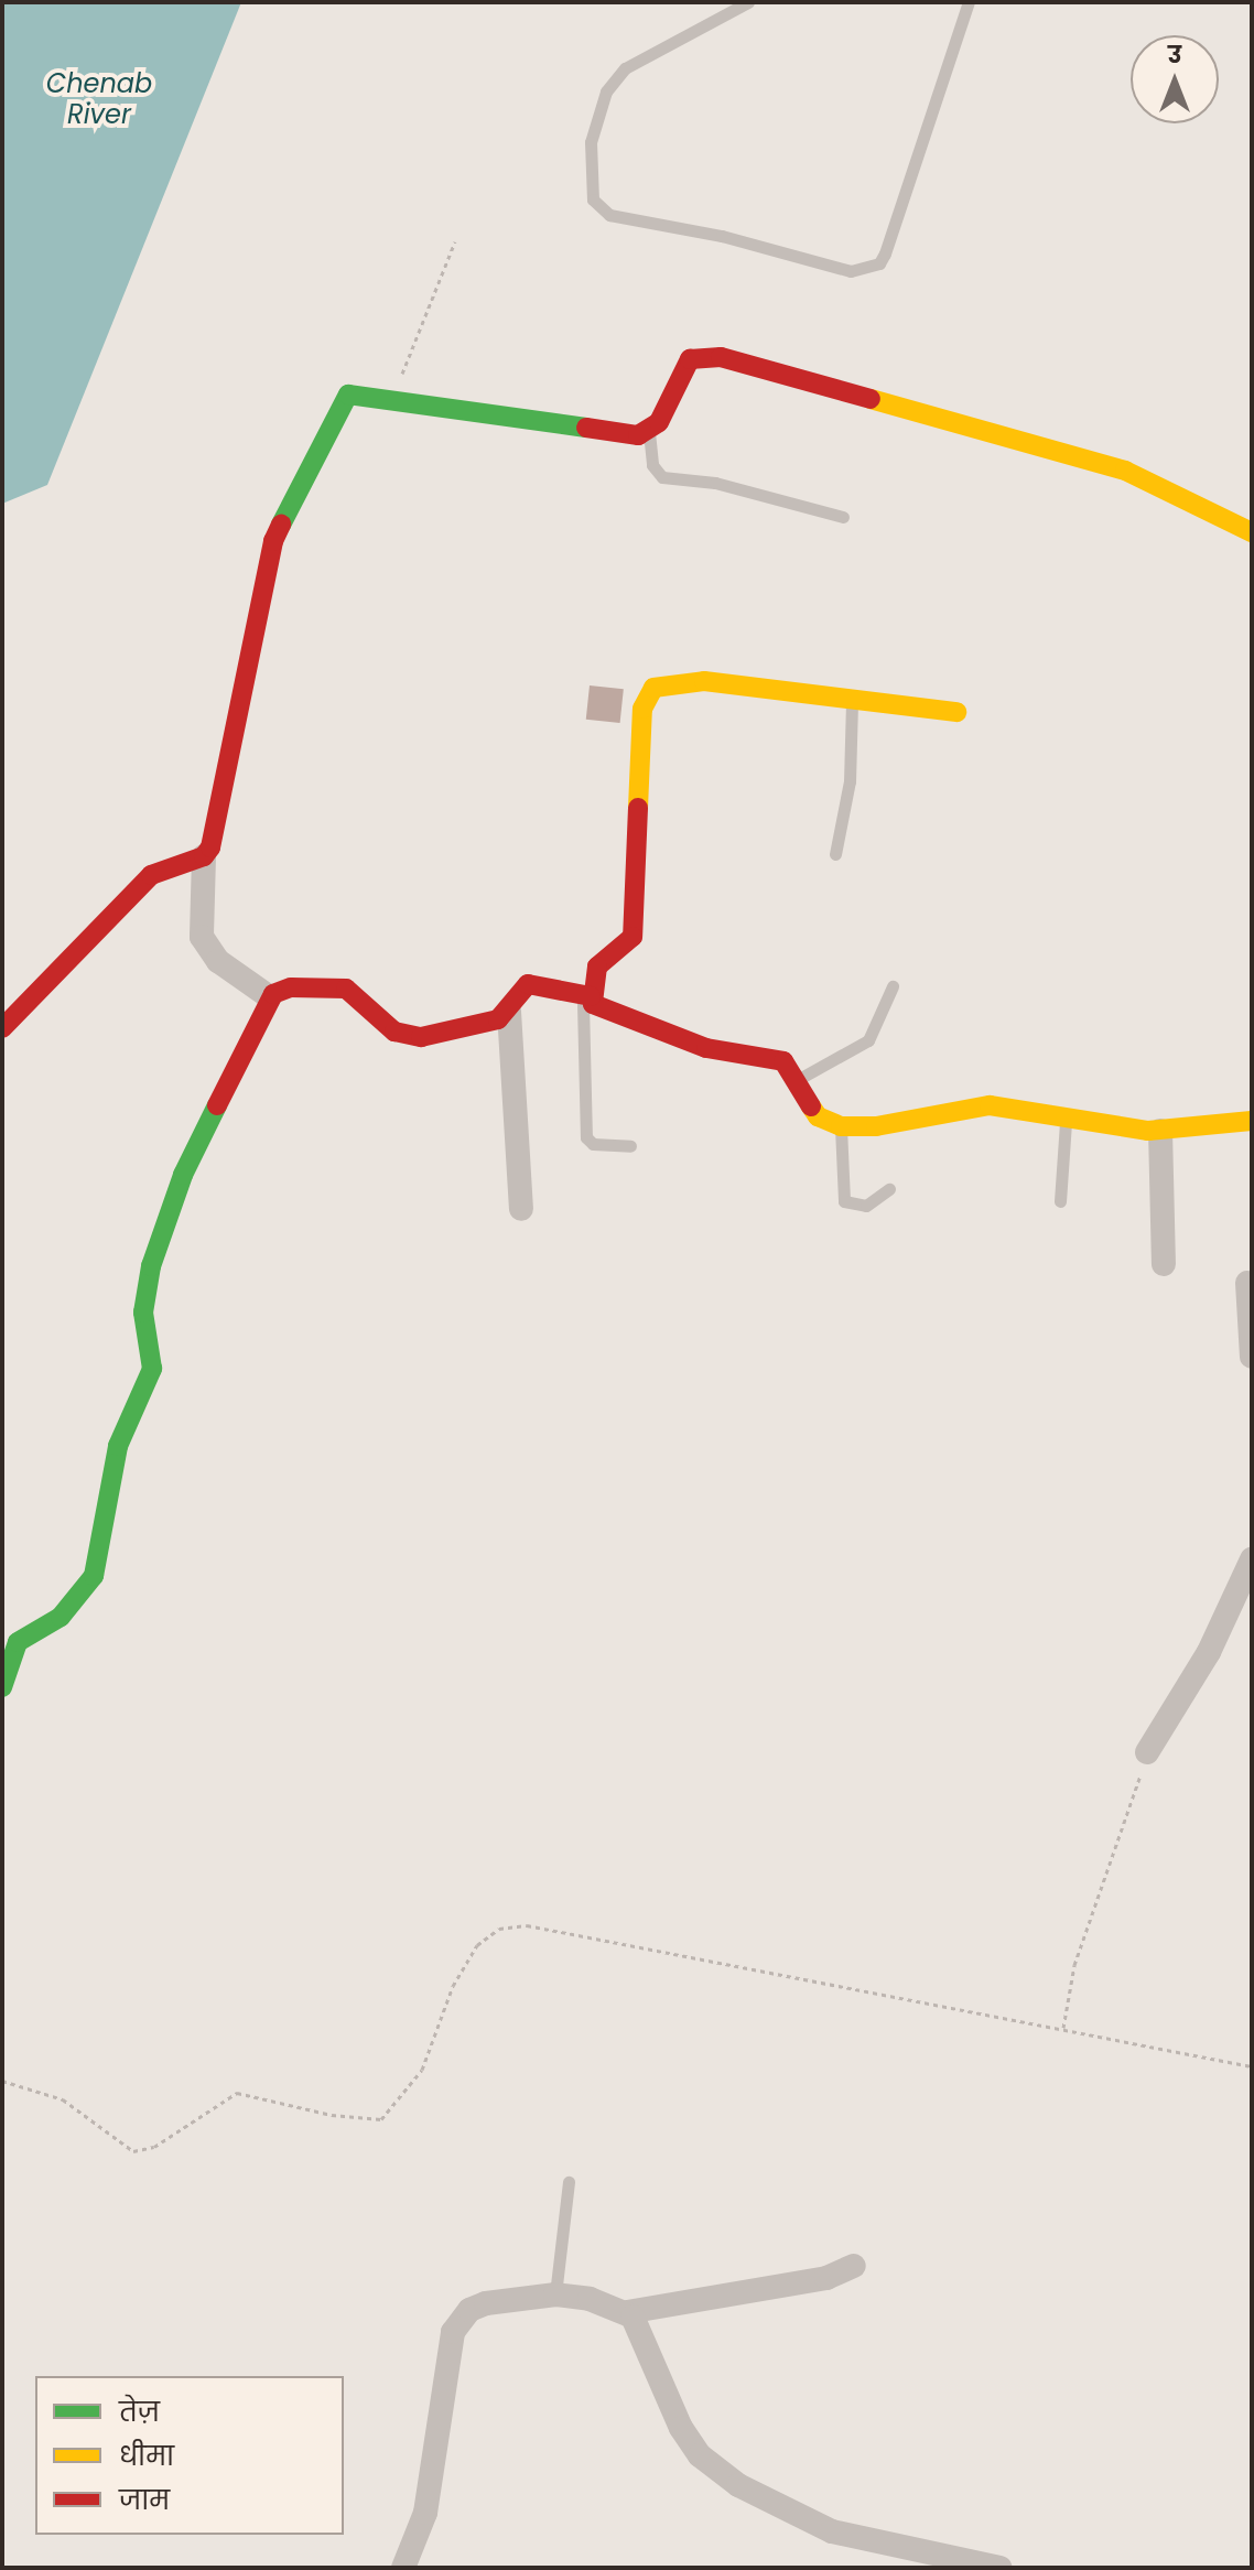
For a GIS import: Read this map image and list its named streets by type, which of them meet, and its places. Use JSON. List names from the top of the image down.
{
  "water": ["Chenab River"],
  "legend": ["तेज़", "धीमा", "जाम"],
  "north": "top"
}
